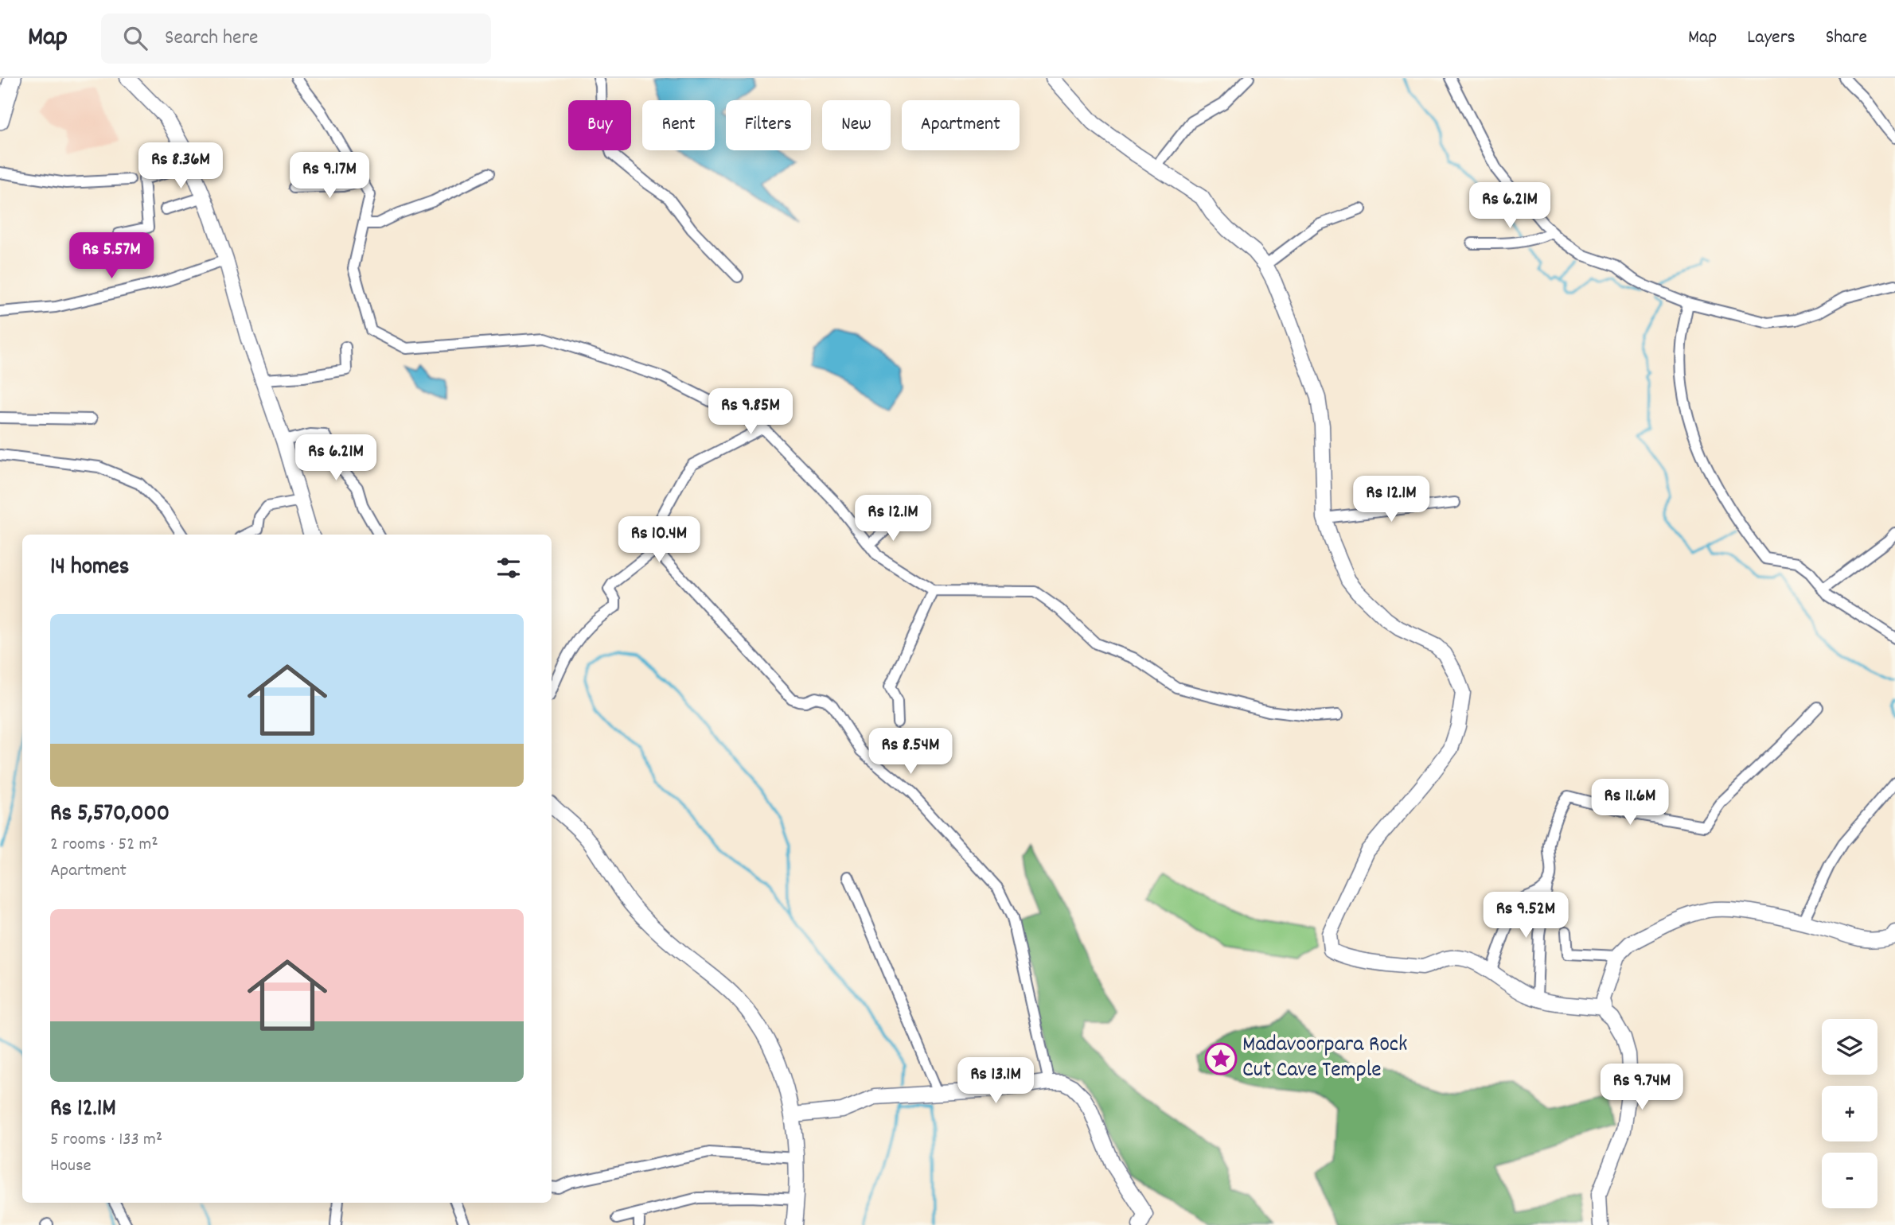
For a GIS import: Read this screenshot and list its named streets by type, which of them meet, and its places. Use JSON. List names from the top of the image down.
{
  "places": {
    "place": ["Madavoorpara Rock Cut Cave Temple"]
  },
  "page": {
    "header": "Map",
    "search": "Search here",
    "nav": ["Map", "Layers", "Share"],
    "chip": [
      "Buy",
      "Rent",
      "Filters",
      "New",
      "Apartment"
    ],
    "price": [
      "Rs 8.36M",
      "Rs 9.17M",
      "Rs 6.21M",
      "Rs 5.57M",
      "Rs 9.85M",
      "Rs 6.21M",
      "Rs 12.1M",
      "Rs 12.1M",
      "Rs 10.4M",
      "Rs 8.54M",
      "Rs 11.6M",
      "Rs 9.52M",
      "Rs 13.1M",
      "Rs 9.74M"
    ],
    "heading": "14 homes",
    "list": [
      {
        "name": "Rs 5,570,000",
        "note": "2 rooms · 52 m² · Apartment"
      },
      {
        "name": "Rs 12.1M",
        "note": "5 rooms · 133 m² · House"
      }
    ],
    "map_buttons": ["+", "−"]
  }
}
